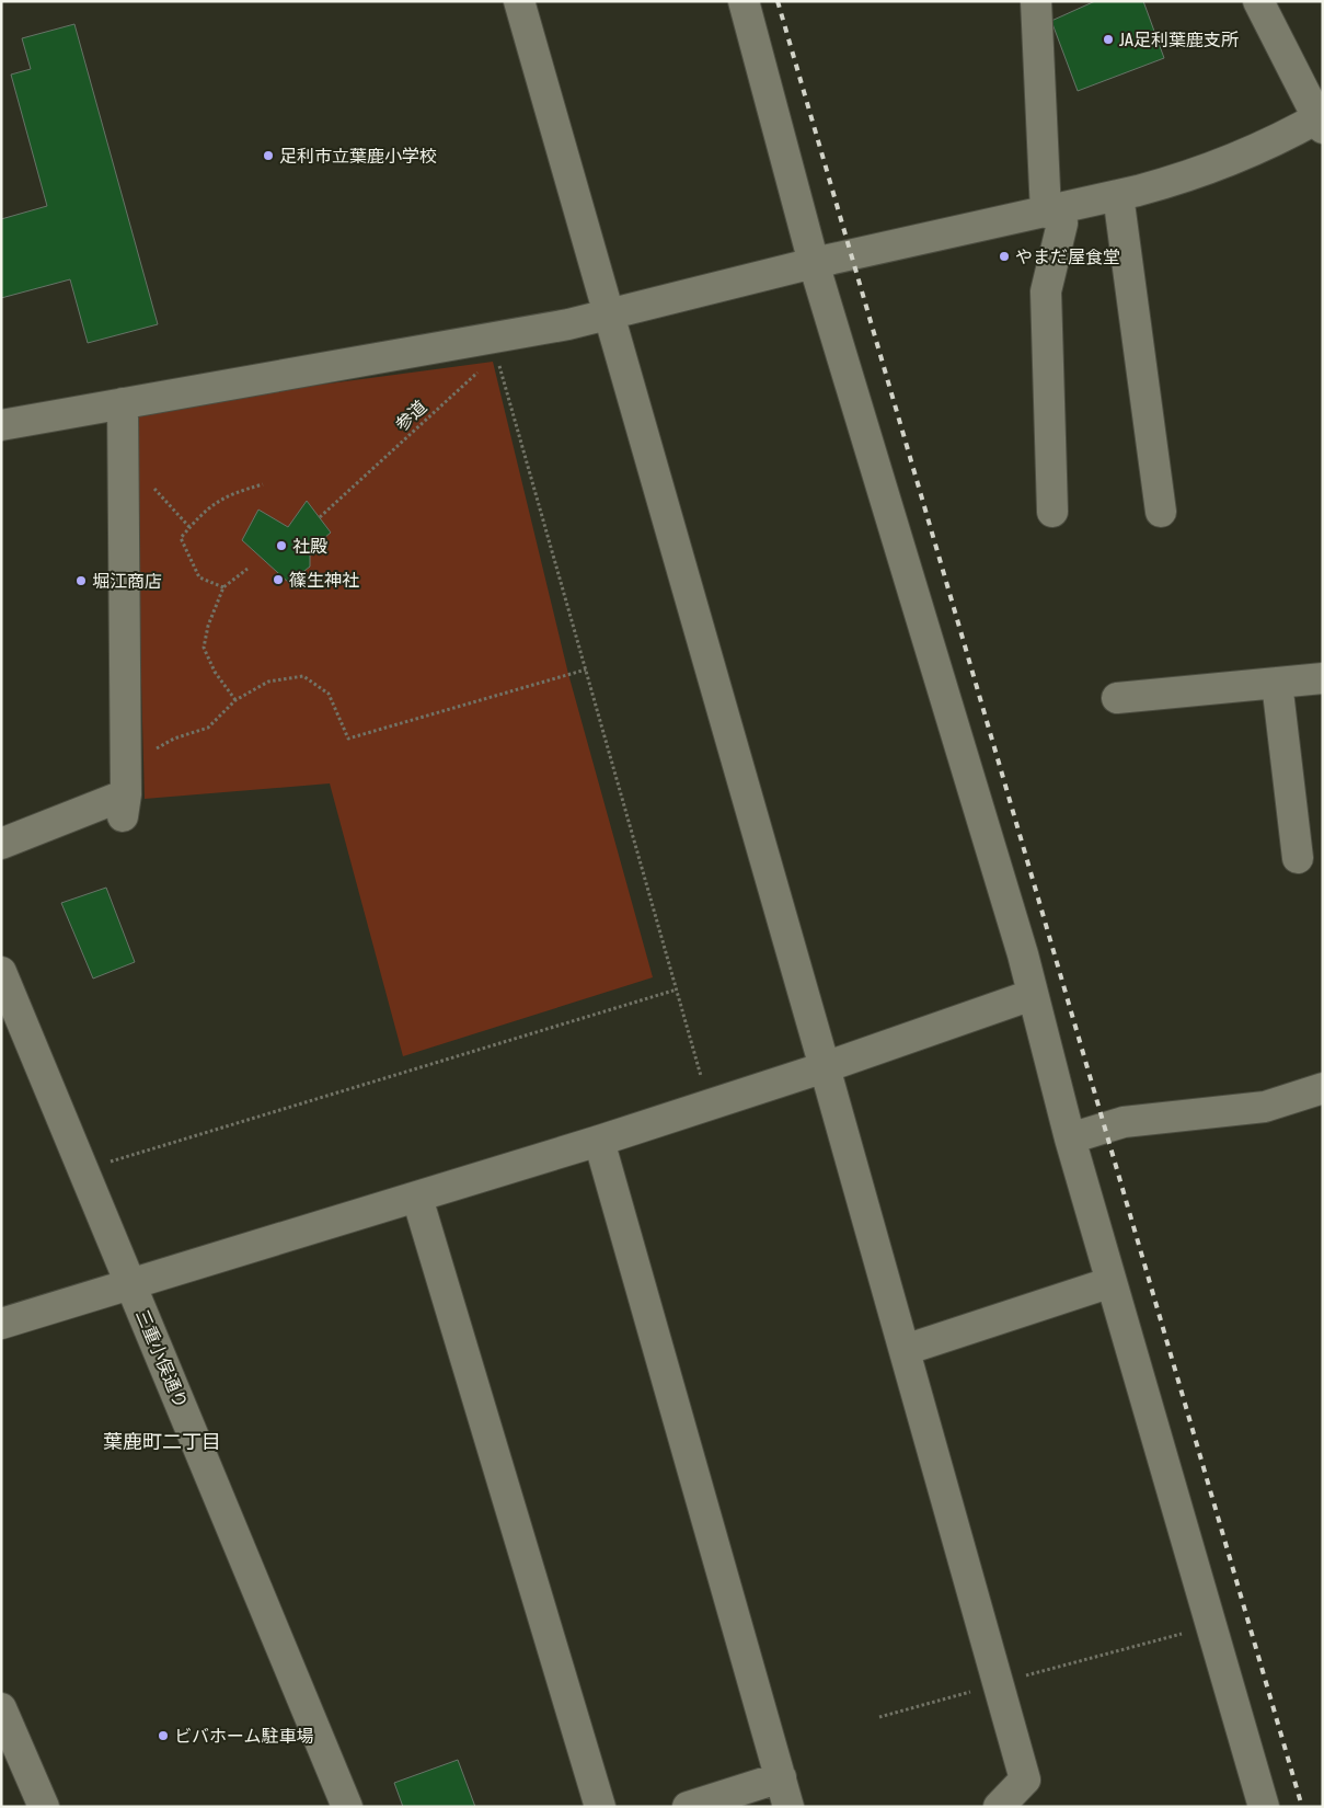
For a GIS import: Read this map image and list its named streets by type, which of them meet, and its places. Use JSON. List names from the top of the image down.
{
  "streets": {
    "street": ["三重小俣通り"],
    "path": ["参道"]
  },
  "districts": ["葉鹿町二丁目"],
  "places": [
    "JA足利葉鹿支所",
    "足利市立葉鹿小学校",
    "やまだ屋食堂",
    "社殿",
    "篠生神社",
    "堀江商店",
    "ビバホーム駐車場"
  ]
}
